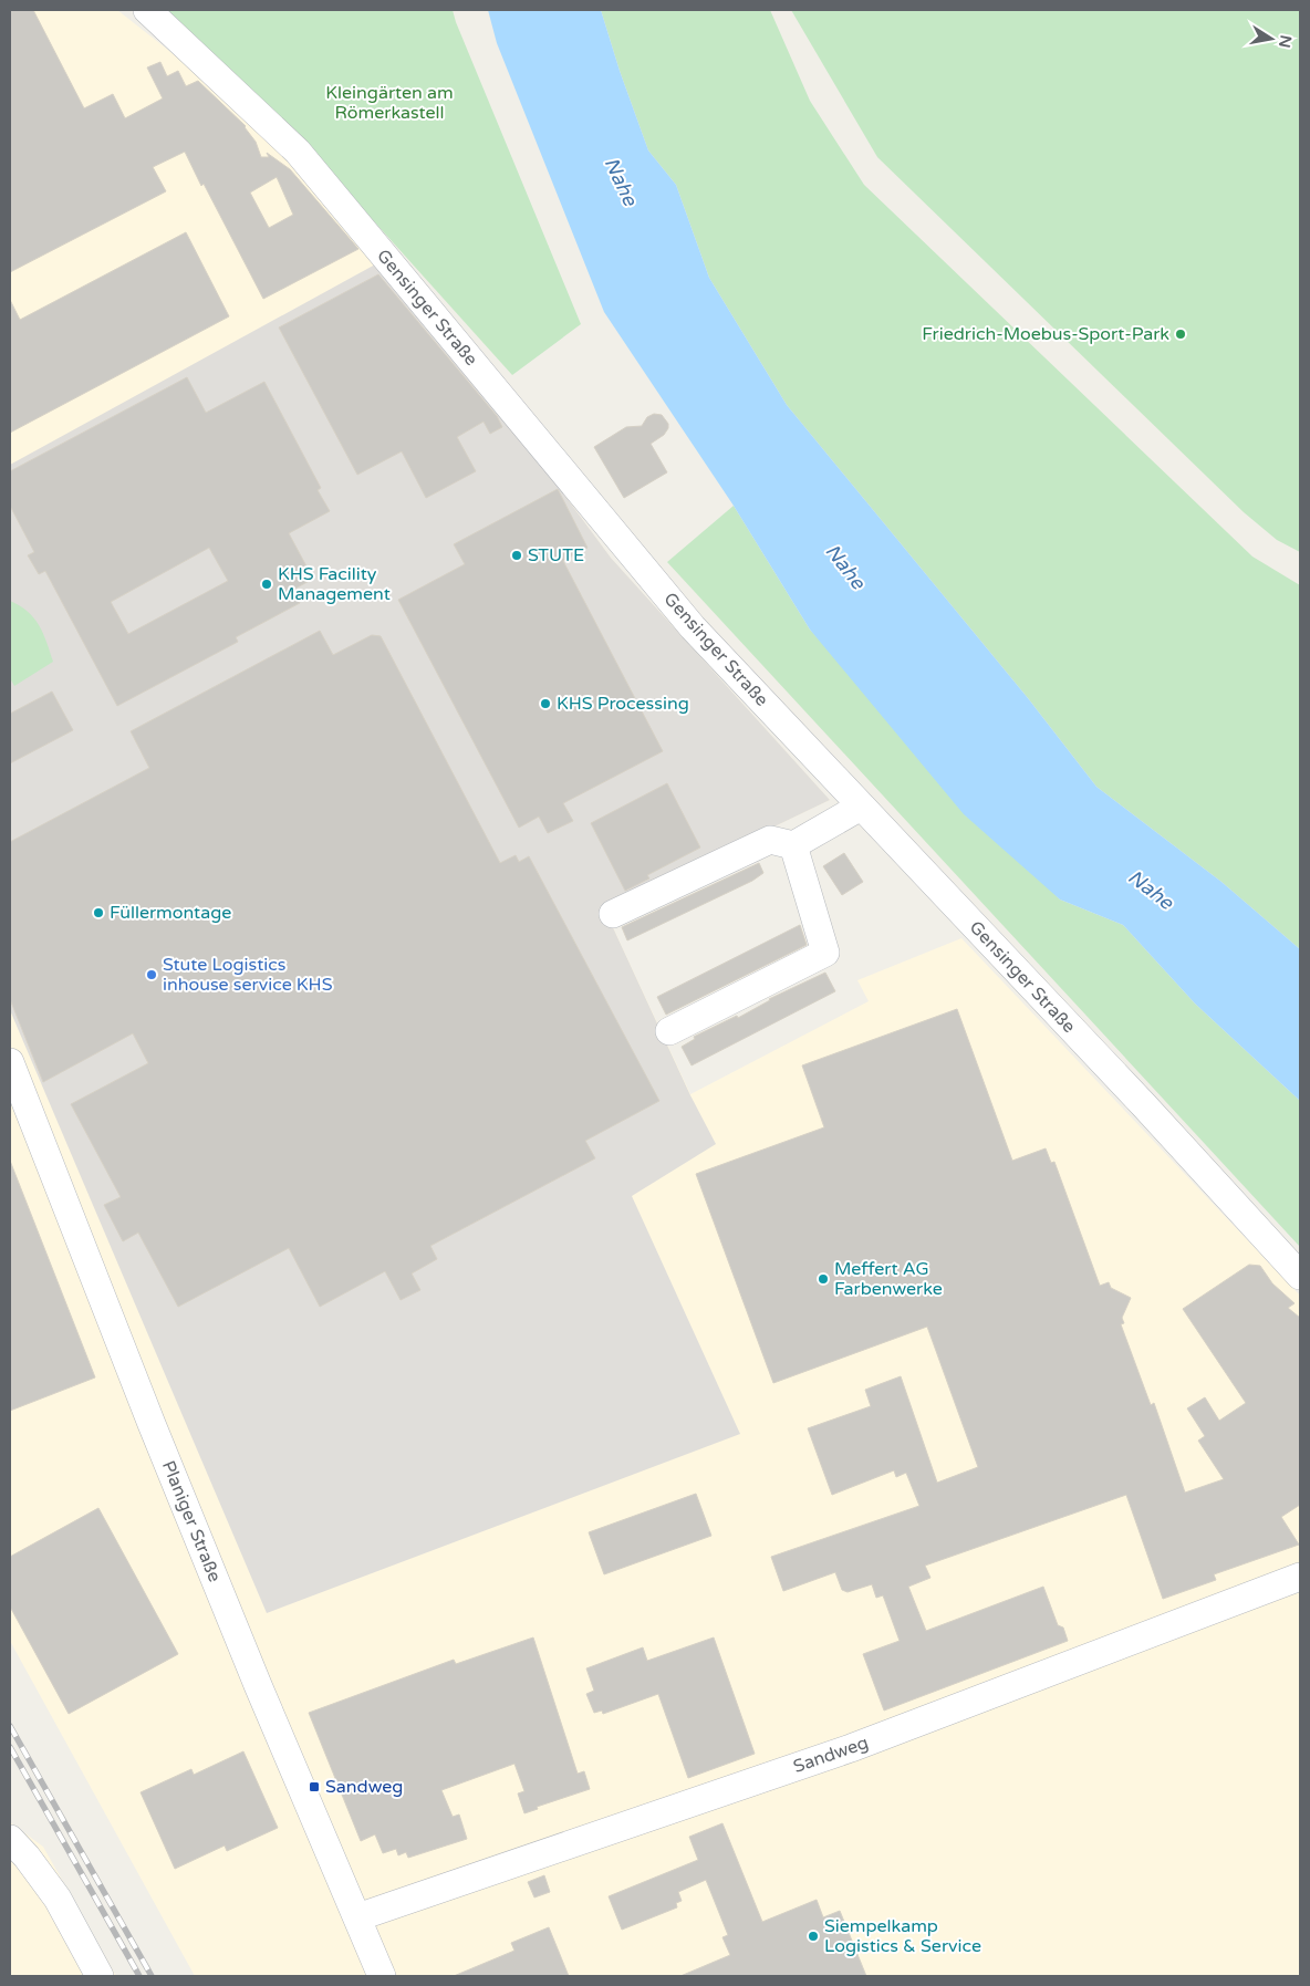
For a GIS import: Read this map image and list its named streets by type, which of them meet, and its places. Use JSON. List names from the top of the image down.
{
  "streets": {
    "street": ["Gensinger Straße", "Planiger Straße", "Sandweg"]
  },
  "crossings": [
    ["Planiger Straße", "Sandweg"]
  ],
  "water": ["Nahe"],
  "parks": ["Kleingärten am Römerkastell"],
  "places": {
    "other": [
      "Friedrich-Moebus-Sport-Park",
      "STUTE",
      "KHS Facility Management",
      "KHS Processing",
      "Füllermontage",
      "Stute Logistics inhouse service KHS",
      "Meffert AG Farbenwerke",
      "Siempelkamp Logistics & Service"
    ],
    "transit": ["Sandweg"]
  },
  "north": "right"
}
